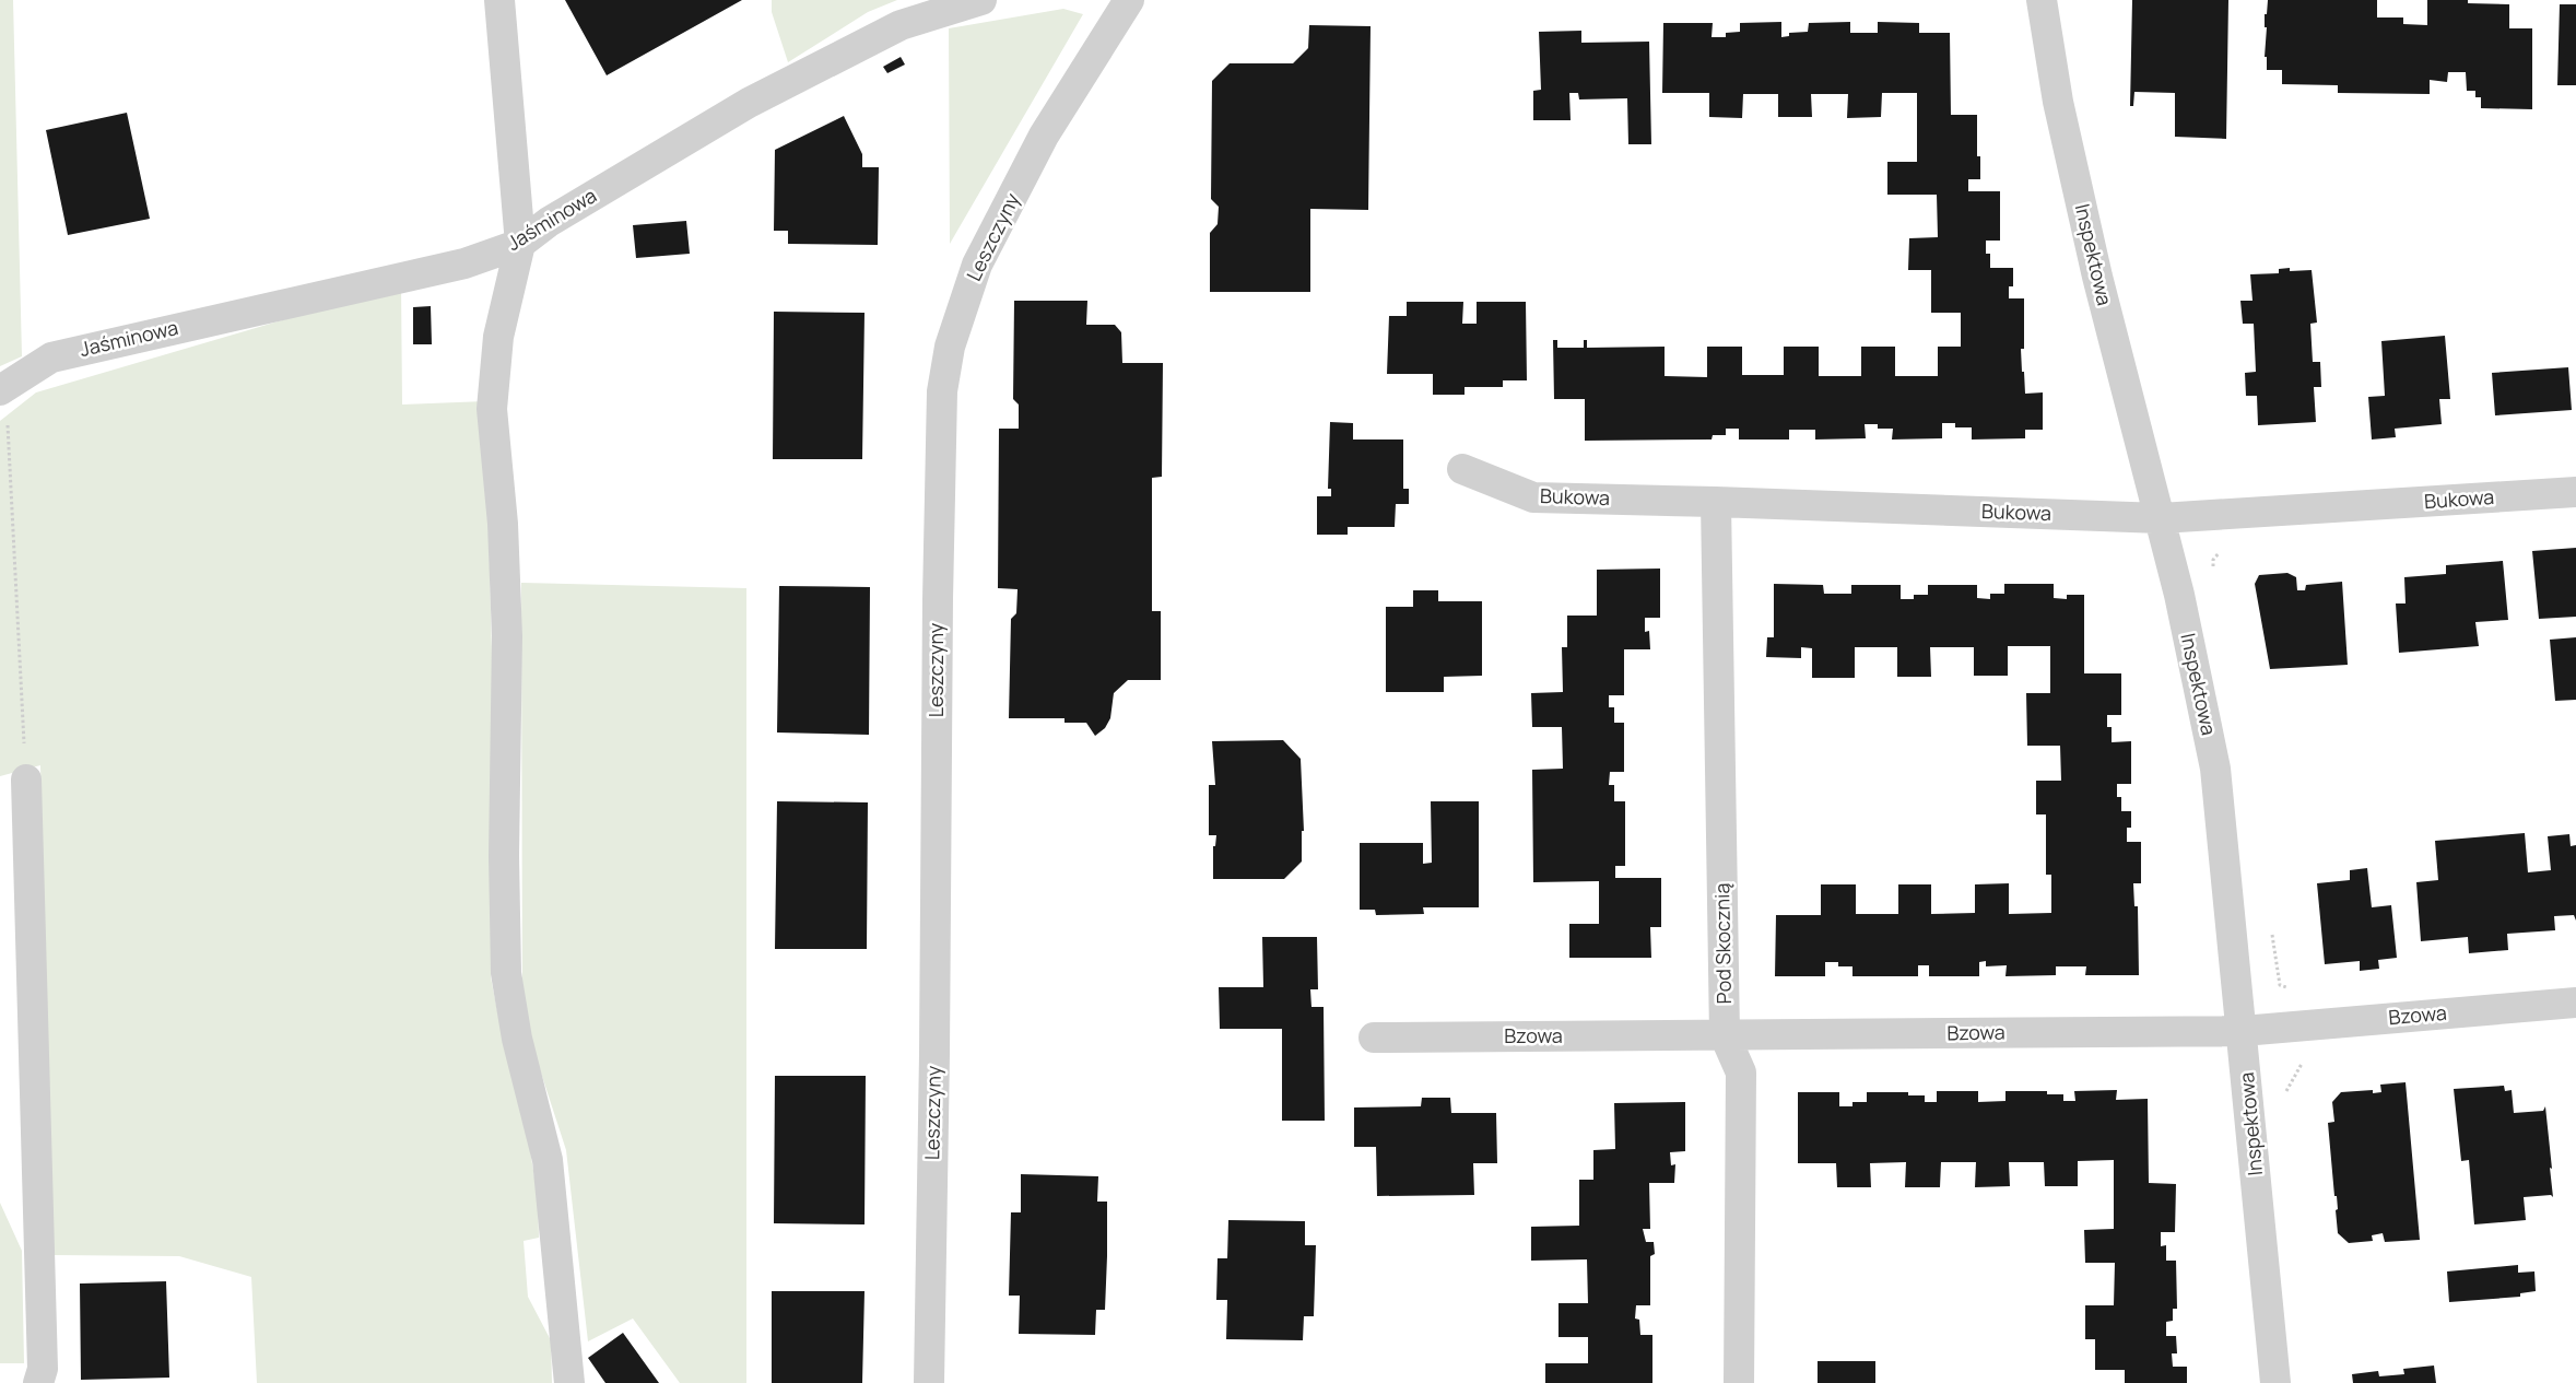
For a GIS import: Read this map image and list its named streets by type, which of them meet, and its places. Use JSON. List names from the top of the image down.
{
  "streets": {
    "street": [
      "Jaśminowa",
      "Leszczyny",
      "Inspektowa",
      "Bukowa",
      "Pod Skocznią",
      "Bzowa"
    ]
  },
  "crossings": [
    ["Inspektowa", "Bukowa"],
    ["Inspektowa", "Bzowa"],
    ["Bukowa", "Pod Skocznią"],
    ["Pod Skocznią", "Bzowa"]
  ]
}
